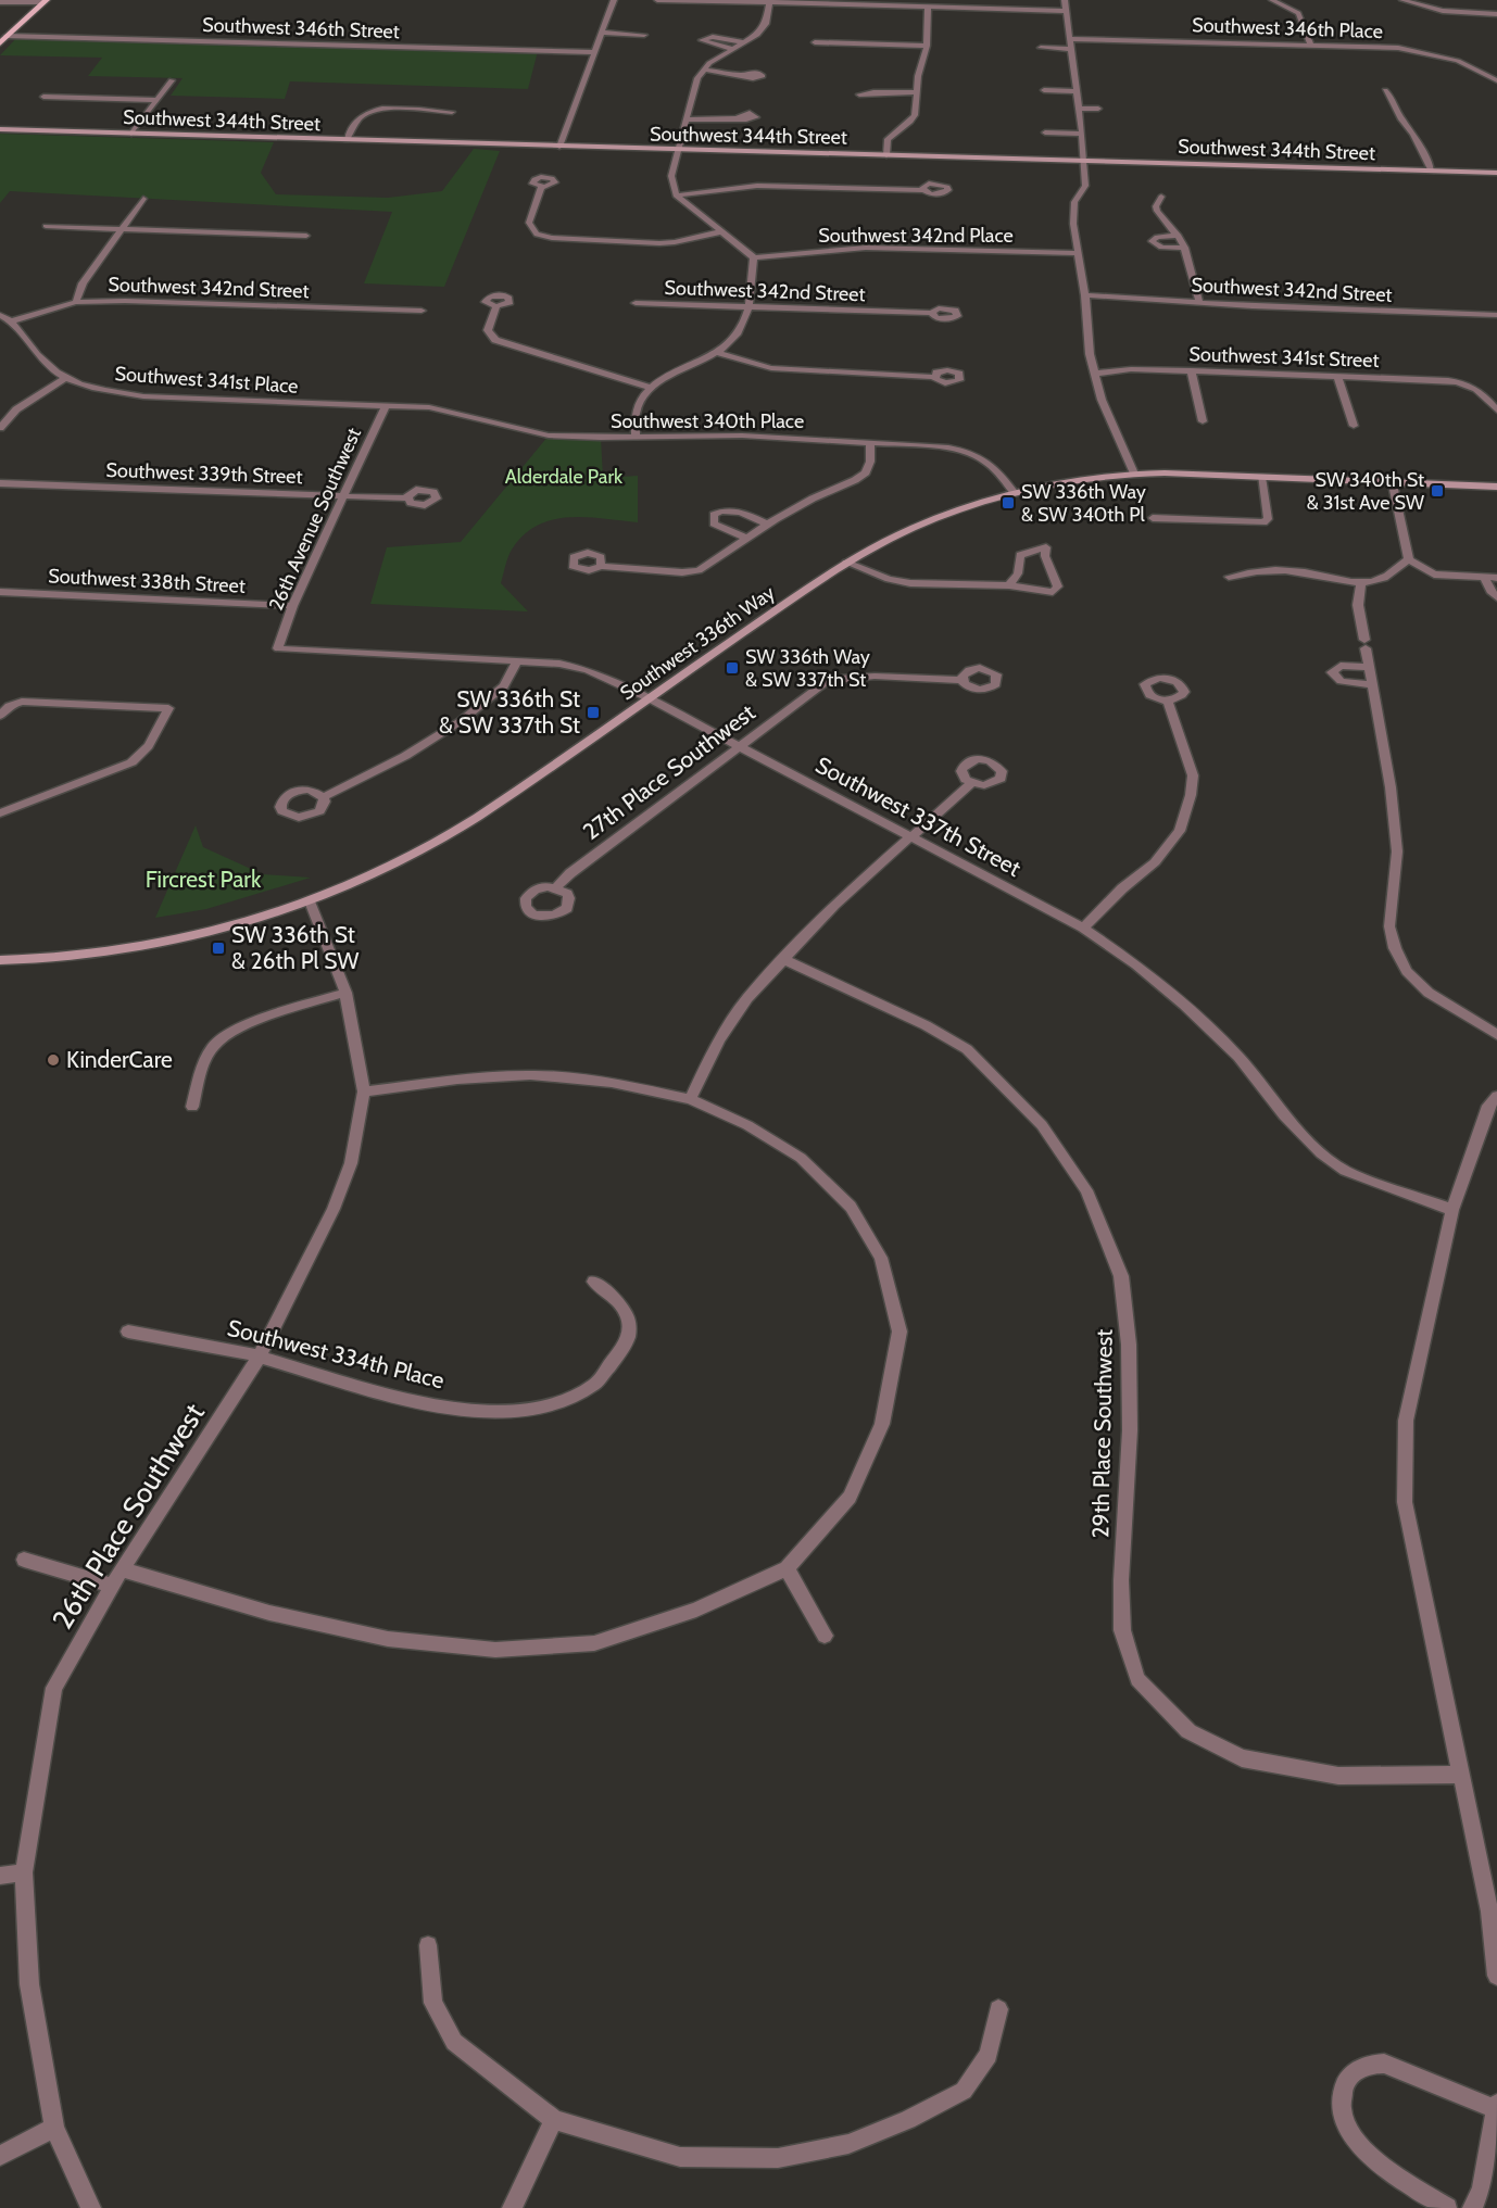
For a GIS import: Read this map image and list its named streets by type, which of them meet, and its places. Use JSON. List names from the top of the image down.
{
  "streets": {
    "street": [
      "Southwest 346th Street",
      "Southwest 346th Place",
      "Southwest 344th Street",
      "Southwest 342nd Place",
      "Southwest 342nd Street",
      "Southwest 341st Street",
      "Southwest 341st Place",
      "Southwest 340th Place",
      "Southwest 339th Street",
      "26th Avenue Southwest",
      "Southwest 338th Street",
      "Southwest 336th Way",
      "27th Place Southwest",
      "Southwest 337th Street",
      "Southwest 334th Place",
      "29th Place Southwest",
      "26th Place Southwest"
    ]
  },
  "crossings": [
    ["Southwest 342nd Street", "Southwest 341st Place"],
    ["Southwest 341st Place", "Southwest 340th Place"],
    ["Southwest 341st Place", "26th Avenue Southwest"],
    ["Southwest 340th Place", "26th Avenue Southwest"],
    ["Southwest 340th Place", "Southwest 336th Way"],
    ["Southwest 339th Street", "26th Avenue Southwest"],
    ["26th Avenue Southwest", "Southwest 338th Street"],
    ["26th Avenue Southwest", "Southwest 337th Street"],
    ["Southwest 336th Way", "Southwest 337th Street"],
    ["Southwest 336th Way", "26th Place Southwest"],
    ["27th Place Southwest", "Southwest 337th Street"],
    ["Southwest 334th Place", "26th Place Southwest"]
  ],
  "parks": ["Alderdale Park", "Fircrest Park"],
  "places": {
    "transit": [
      "SW 340th St & 31st Ave SW",
      "SW 336th Way & SW 340th Pl",
      "SW 336th Way & SW 337th St",
      "SW 336th St & SW 337th St",
      "SW 336th St & 26th Pl SW"
    ],
    "other": ["KinderCare"]
  }
}
